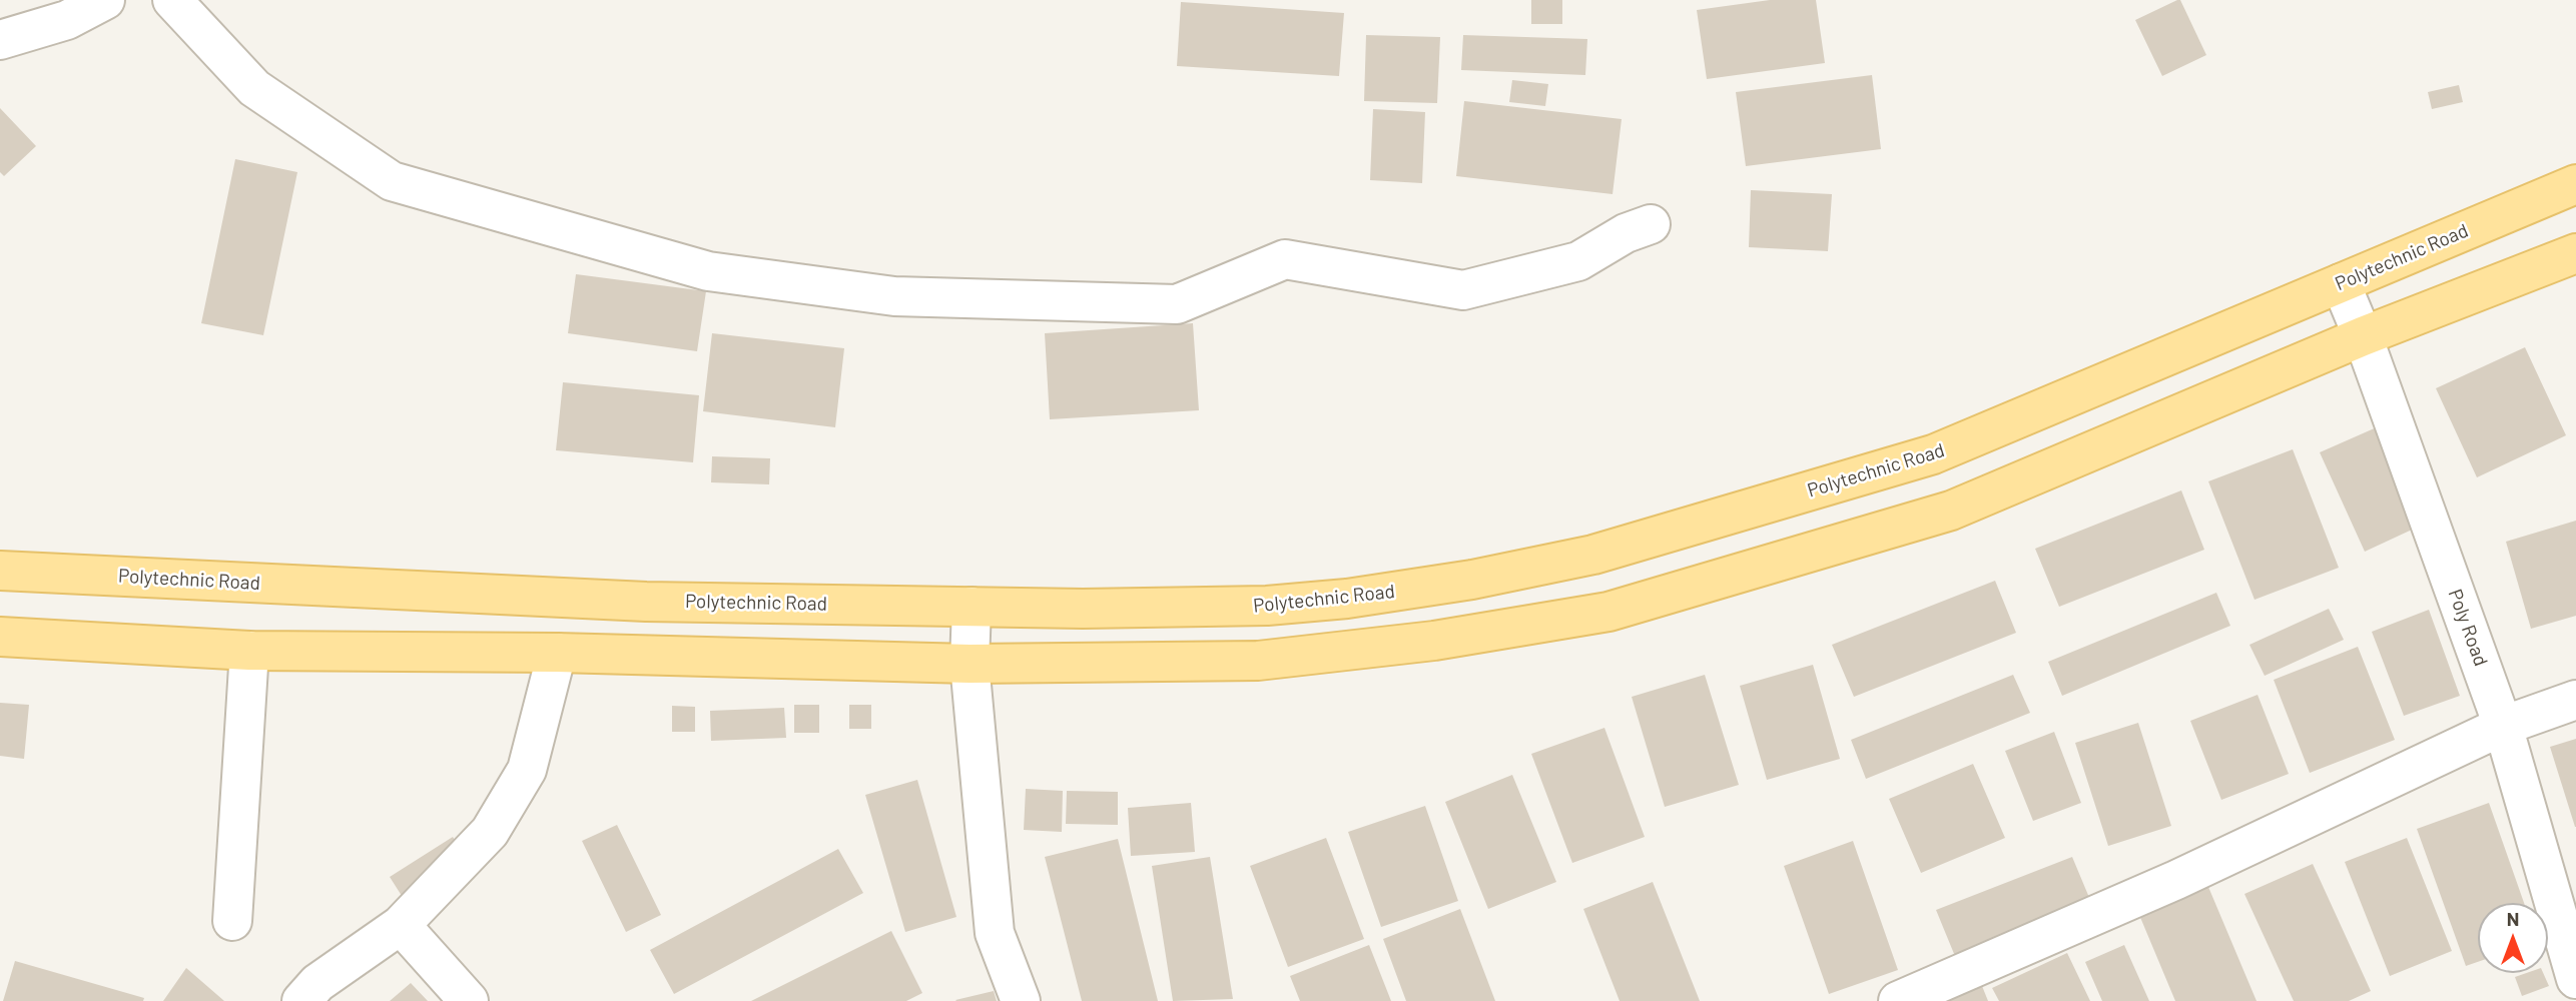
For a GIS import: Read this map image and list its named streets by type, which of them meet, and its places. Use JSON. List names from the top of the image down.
{
  "streets": {
    "main road": ["Polytechnic Road"],
    "street": ["Poly Road"]
  },
  "crossings": [
    ["Polytechnic Road", "Poly Road"]
  ],
  "north": "top"
}
